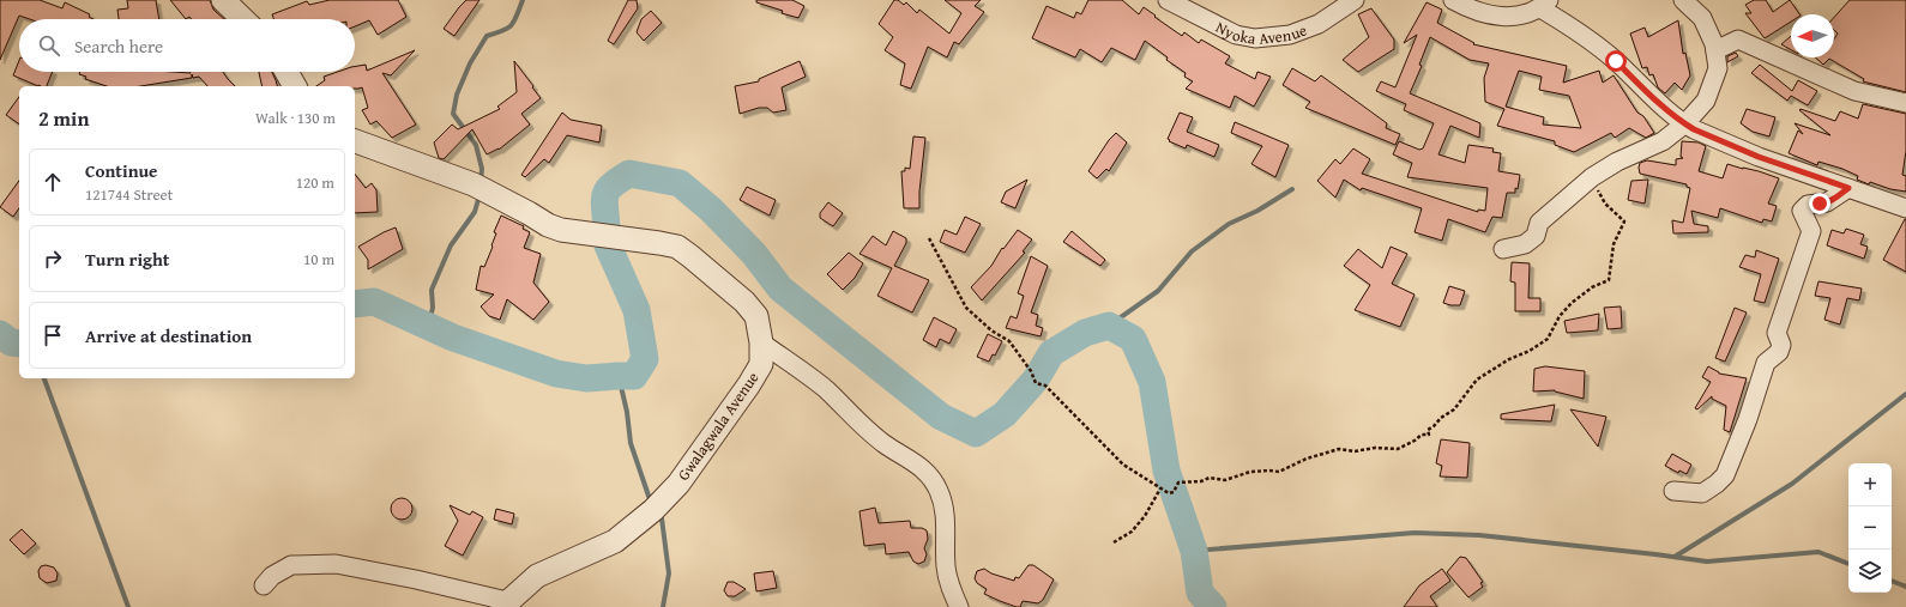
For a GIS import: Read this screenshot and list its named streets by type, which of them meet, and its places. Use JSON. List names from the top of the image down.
{
  "streets": {
    "street": ["Nyoka Avenue", "Gwalagwala Avenue"]
  },
  "north": "left",
  "page": {
    "search": "Search here",
    "heading": ["2 min", "Walk · 130 m"],
    "list": [
      ["Continue", "121744 Street", "120 m"],
      ["Turn right", "10 m"],
      "Arrive at destination"
    ],
    "map_buttons": ["+", "−"]
  }
}
